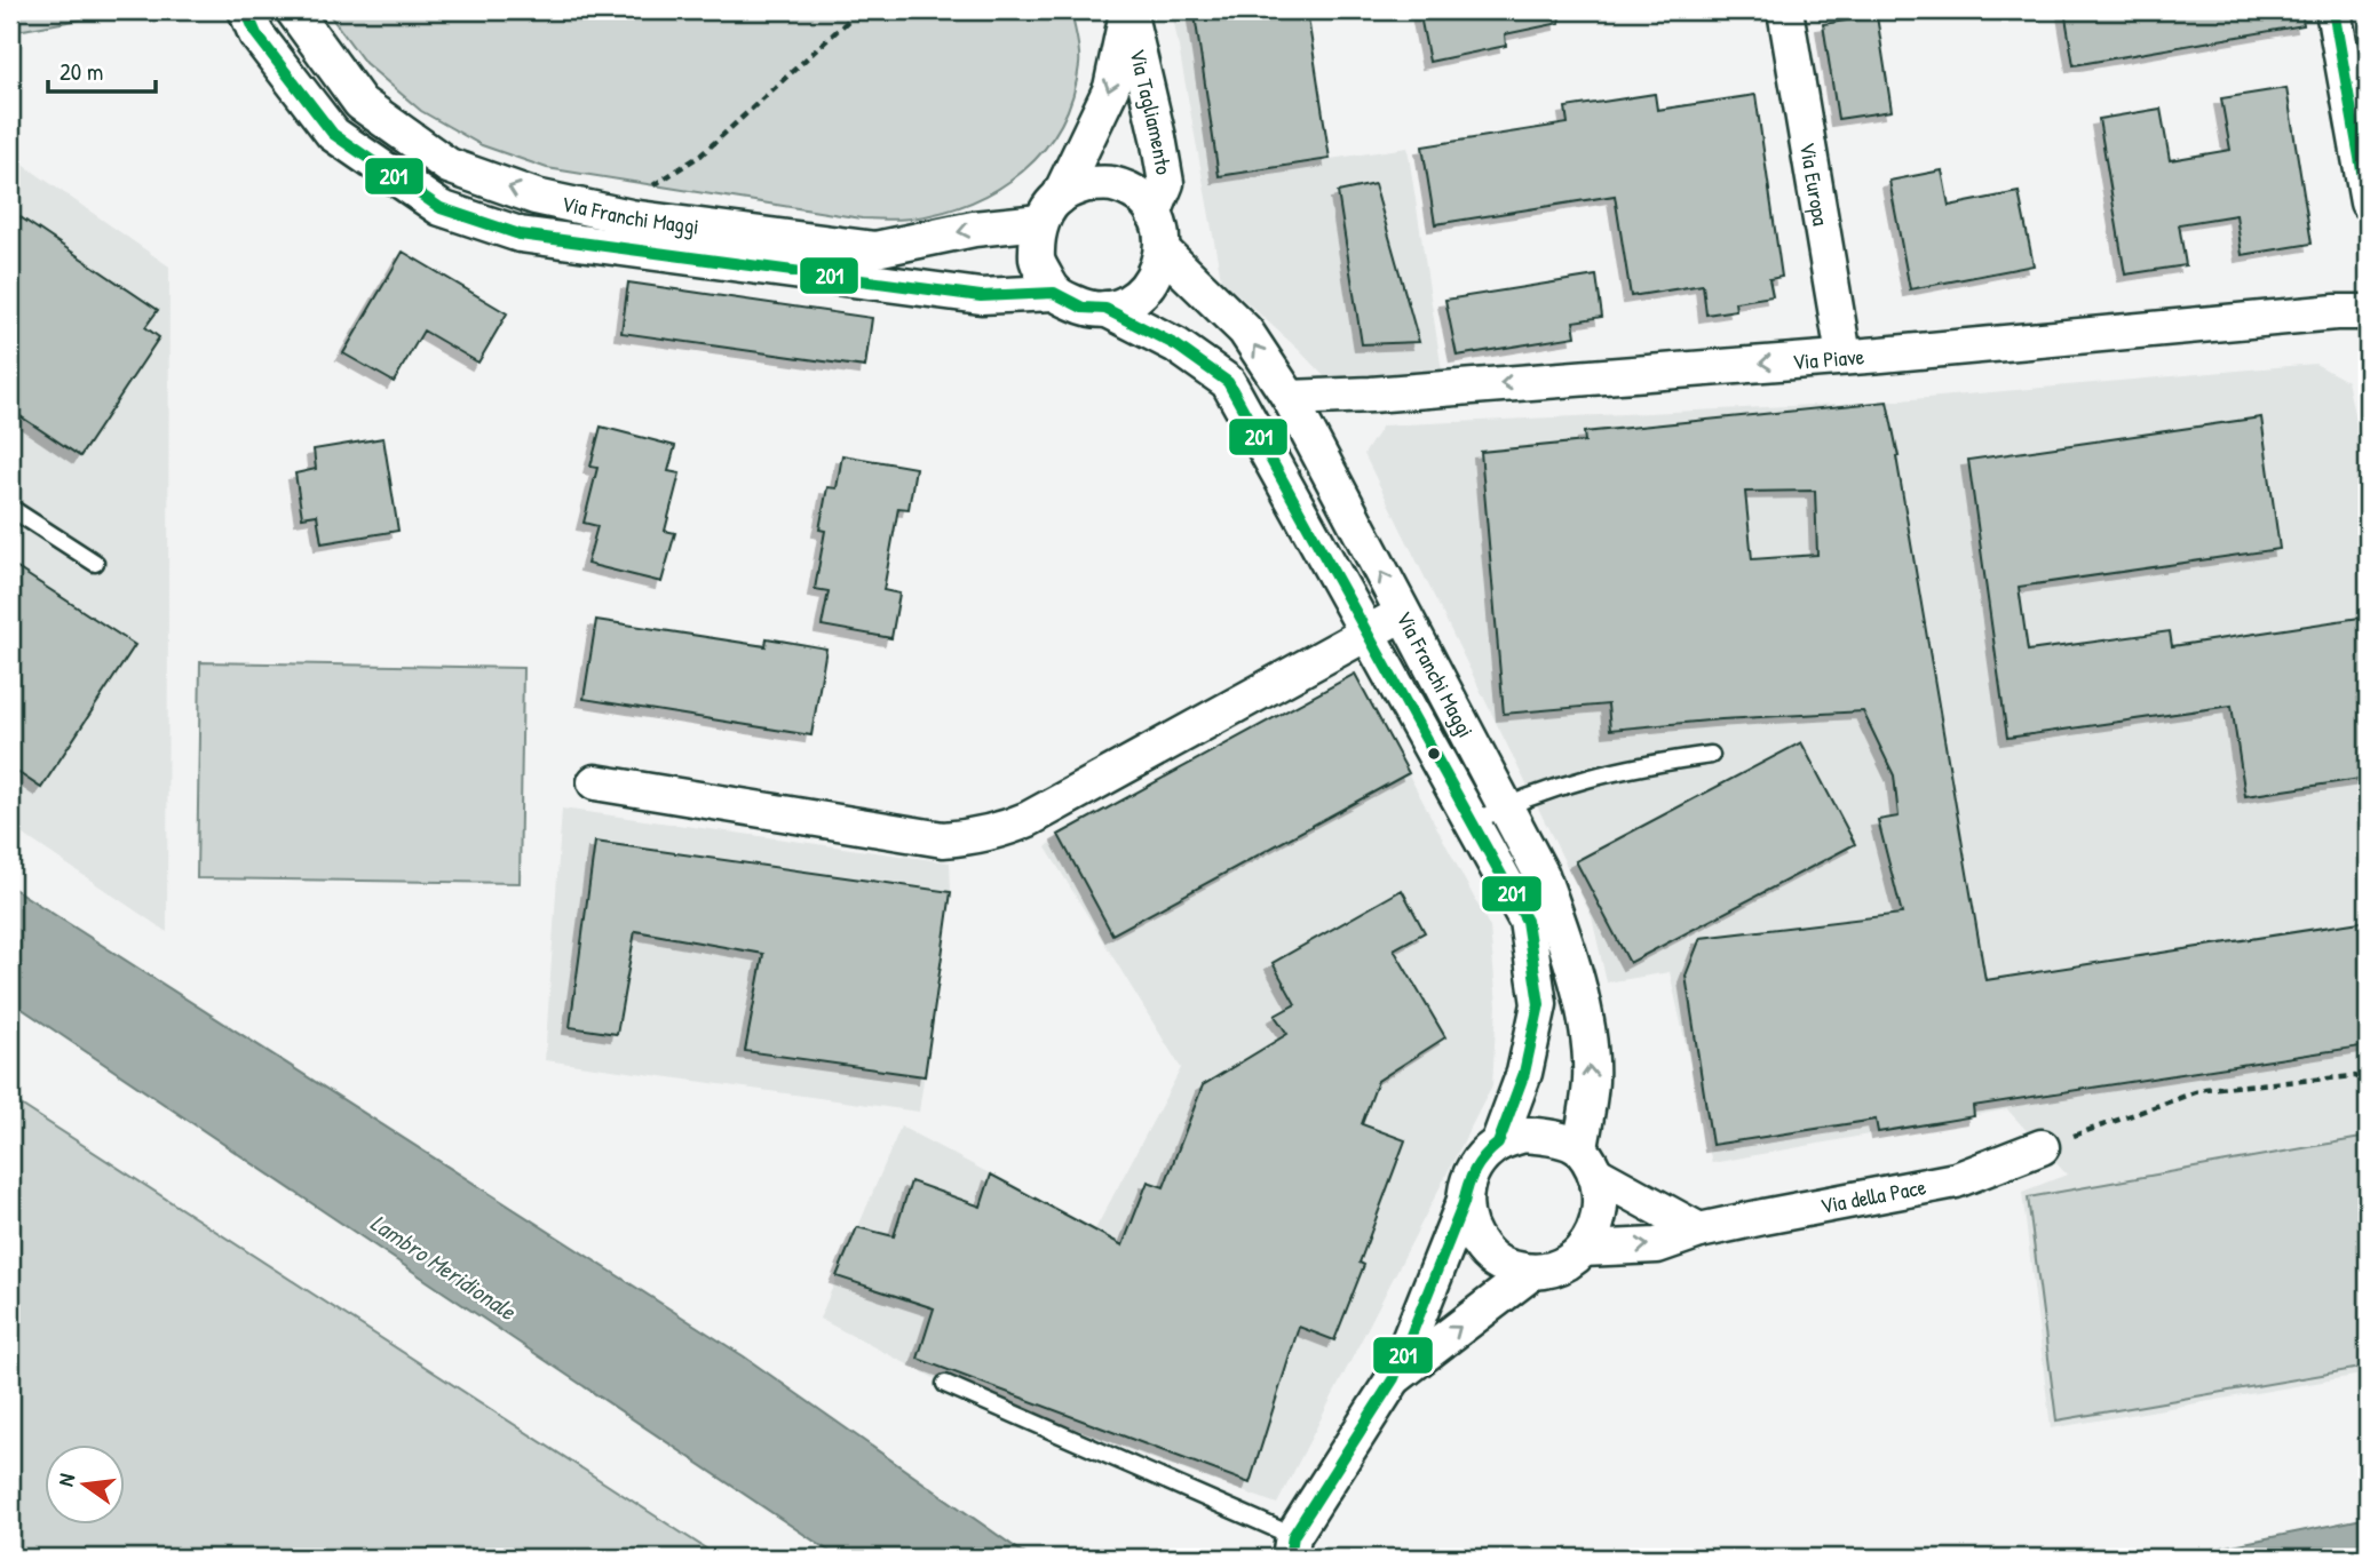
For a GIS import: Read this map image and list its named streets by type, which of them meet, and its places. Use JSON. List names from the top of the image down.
{
  "streets": {
    "street": [
      "Via Tagliamento",
      "Via Europa",
      "Via Franchi Maggi",
      "Via Piave",
      "Via della Pace"
    ]
  },
  "crossings": [
    ["Via Tagliamento", "Via Franchi Maggi"],
    ["Via Europa", "Via Piave"],
    ["Via Franchi Maggi", "Via Piave"],
    ["Via Franchi Maggi", "Via della Pace"]
  ],
  "one_way": ["Via Tagliamento", "Via Franchi Maggi", "Via Piave"],
  "water": ["Lambro Meridionale"],
  "lines": ["transit line 201"],
  "scale_bar": "20 m",
  "north": "left"
}
